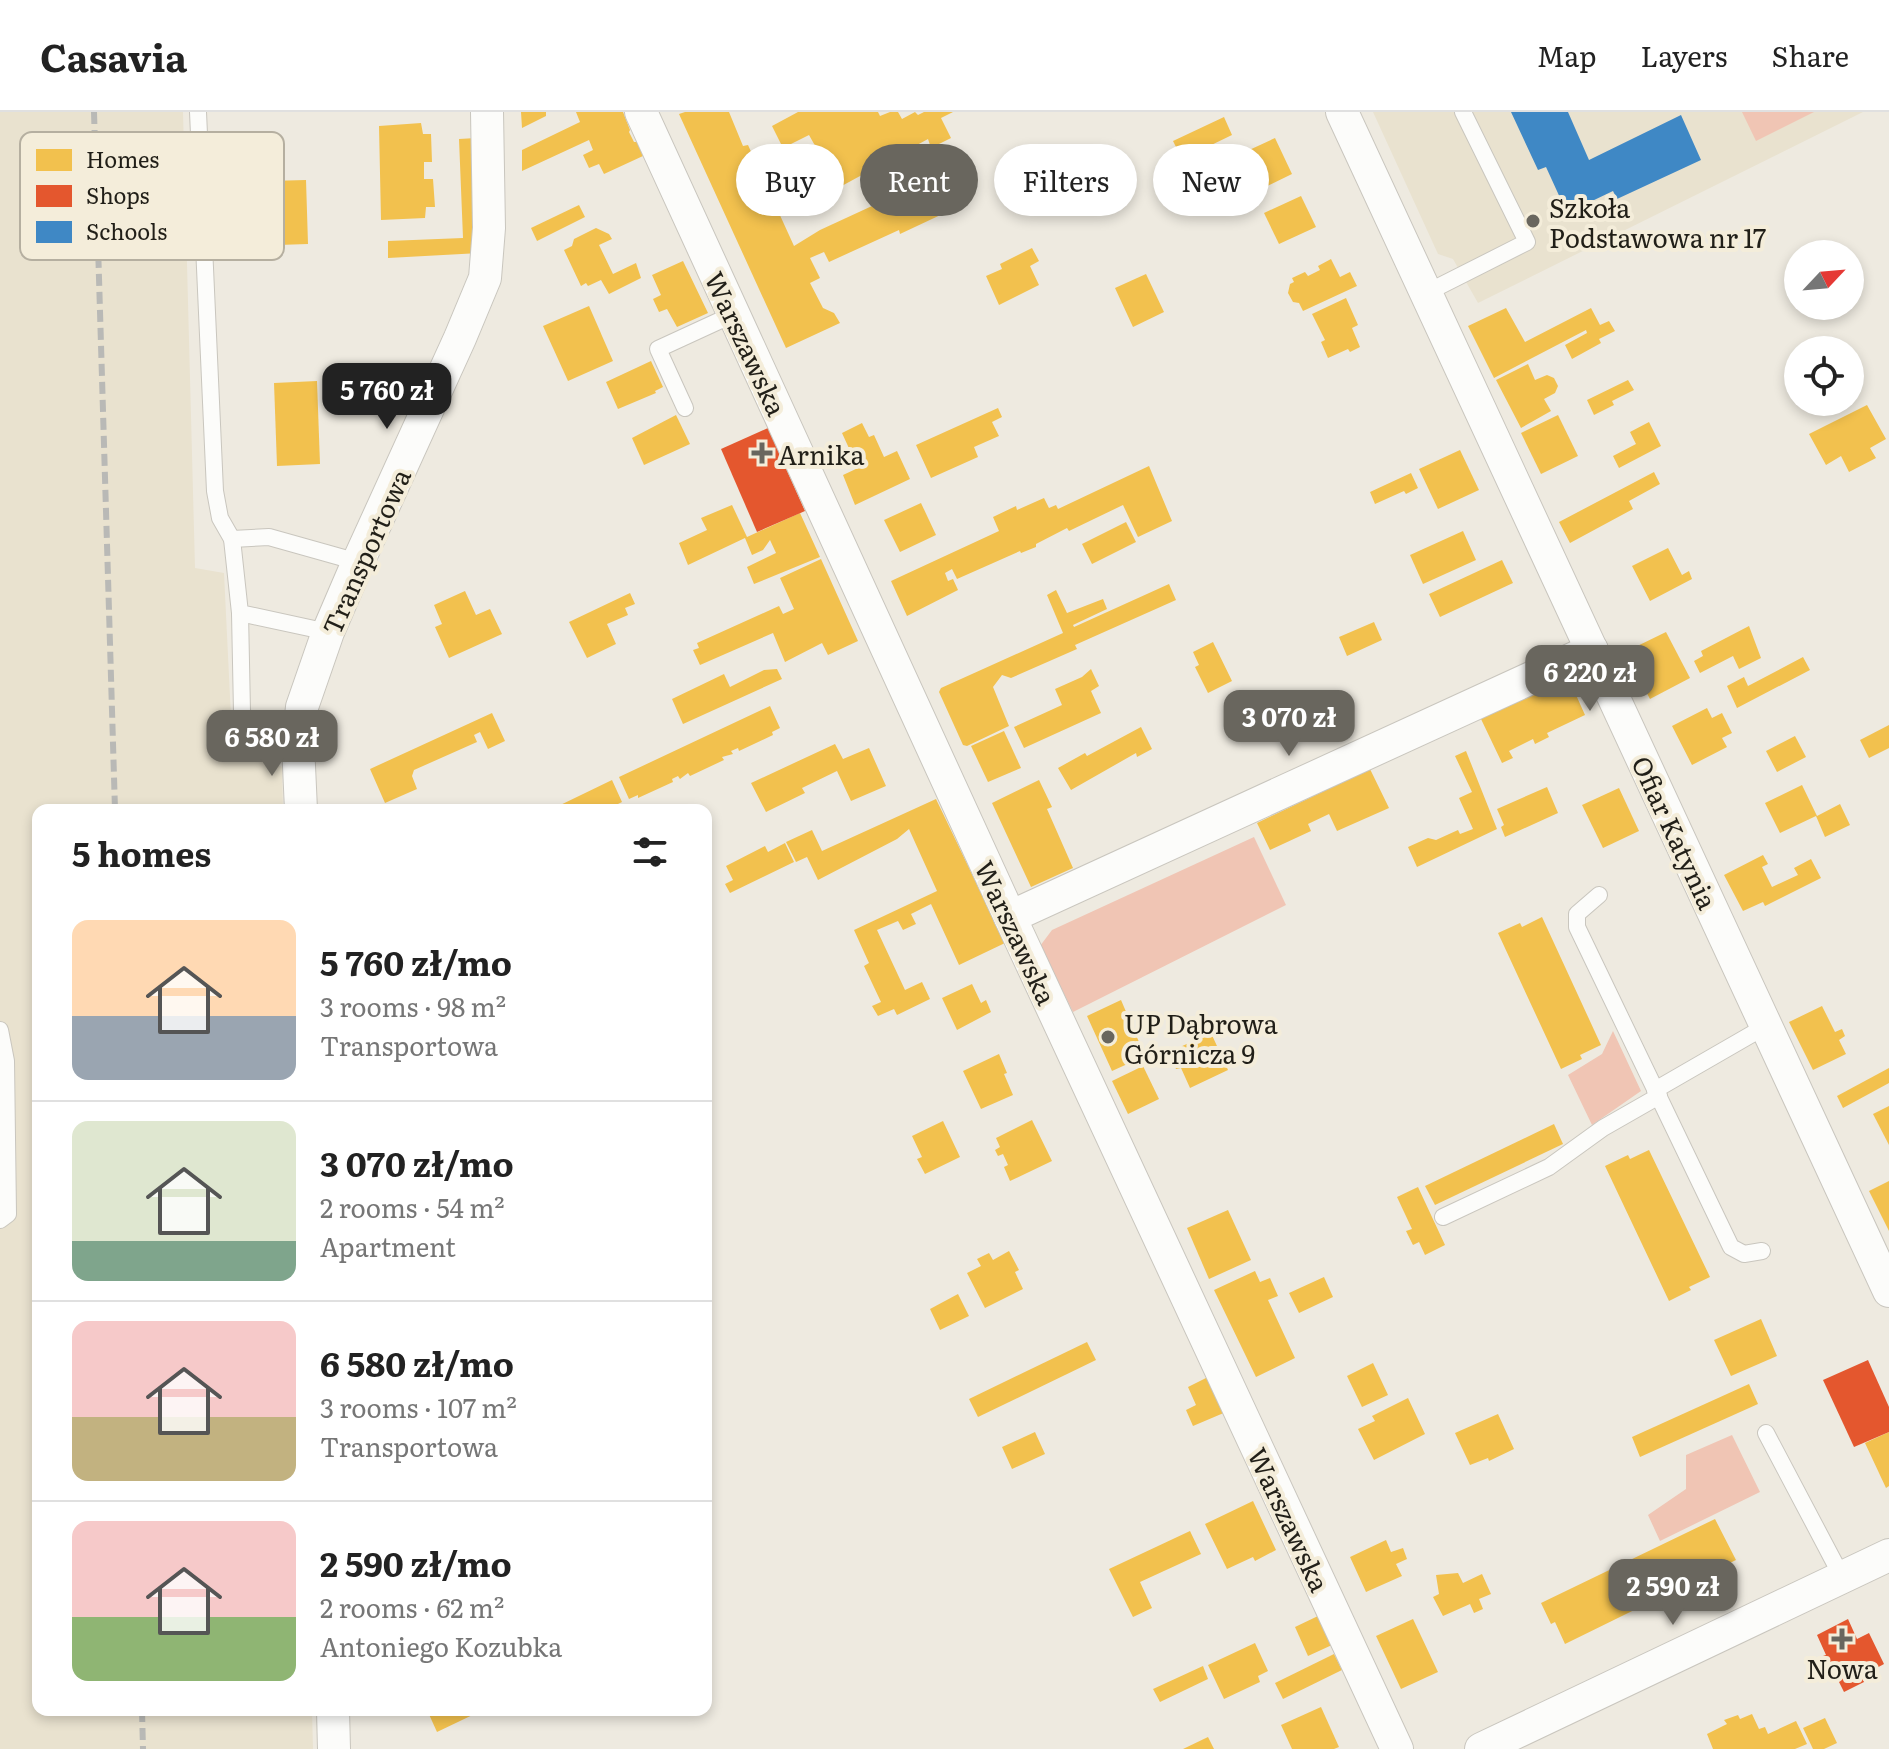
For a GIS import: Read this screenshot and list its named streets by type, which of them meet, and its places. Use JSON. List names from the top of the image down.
{
  "streets": {
    "street": ["Warszawska", "Transportowa", "Ofiar Katynia"]
  },
  "places": {
    "other": ["Szkoła Podstawowa nr 17", "UP Dąbrowa Górnicza 9"],
    "health": ["Arnika", "Nowa"]
  },
  "legend": ["Homes", "Shops", "Schools"],
  "north": "top right",
  "page": {
    "header": "Casavia",
    "nav": ["Map", "Layers", "Share"],
    "chip": [
      "Buy",
      "Rent",
      "Filters",
      "New"
    ],
    "price": [
      "5 760 zł",
      "6 220 zł",
      "3 070 zł",
      "6 580 zł",
      "2 590 zł"
    ],
    "heading": "5 homes",
    "list": [
      {
        "name": "5 760 zł/mo",
        "note": "3 rooms · 98 m² · Transportowa"
      },
      {
        "name": "3 070 zł/mo",
        "note": "2 rooms · 54 m² · Apartment"
      },
      {
        "name": "6 580 zł/mo",
        "note": "3 rooms · 107 m² · Transportowa"
      },
      {
        "name": "2 590 zł/mo",
        "note": "2 rooms · 62 m² · Antoniego Kozubka"
      }
    ]
  }
}
